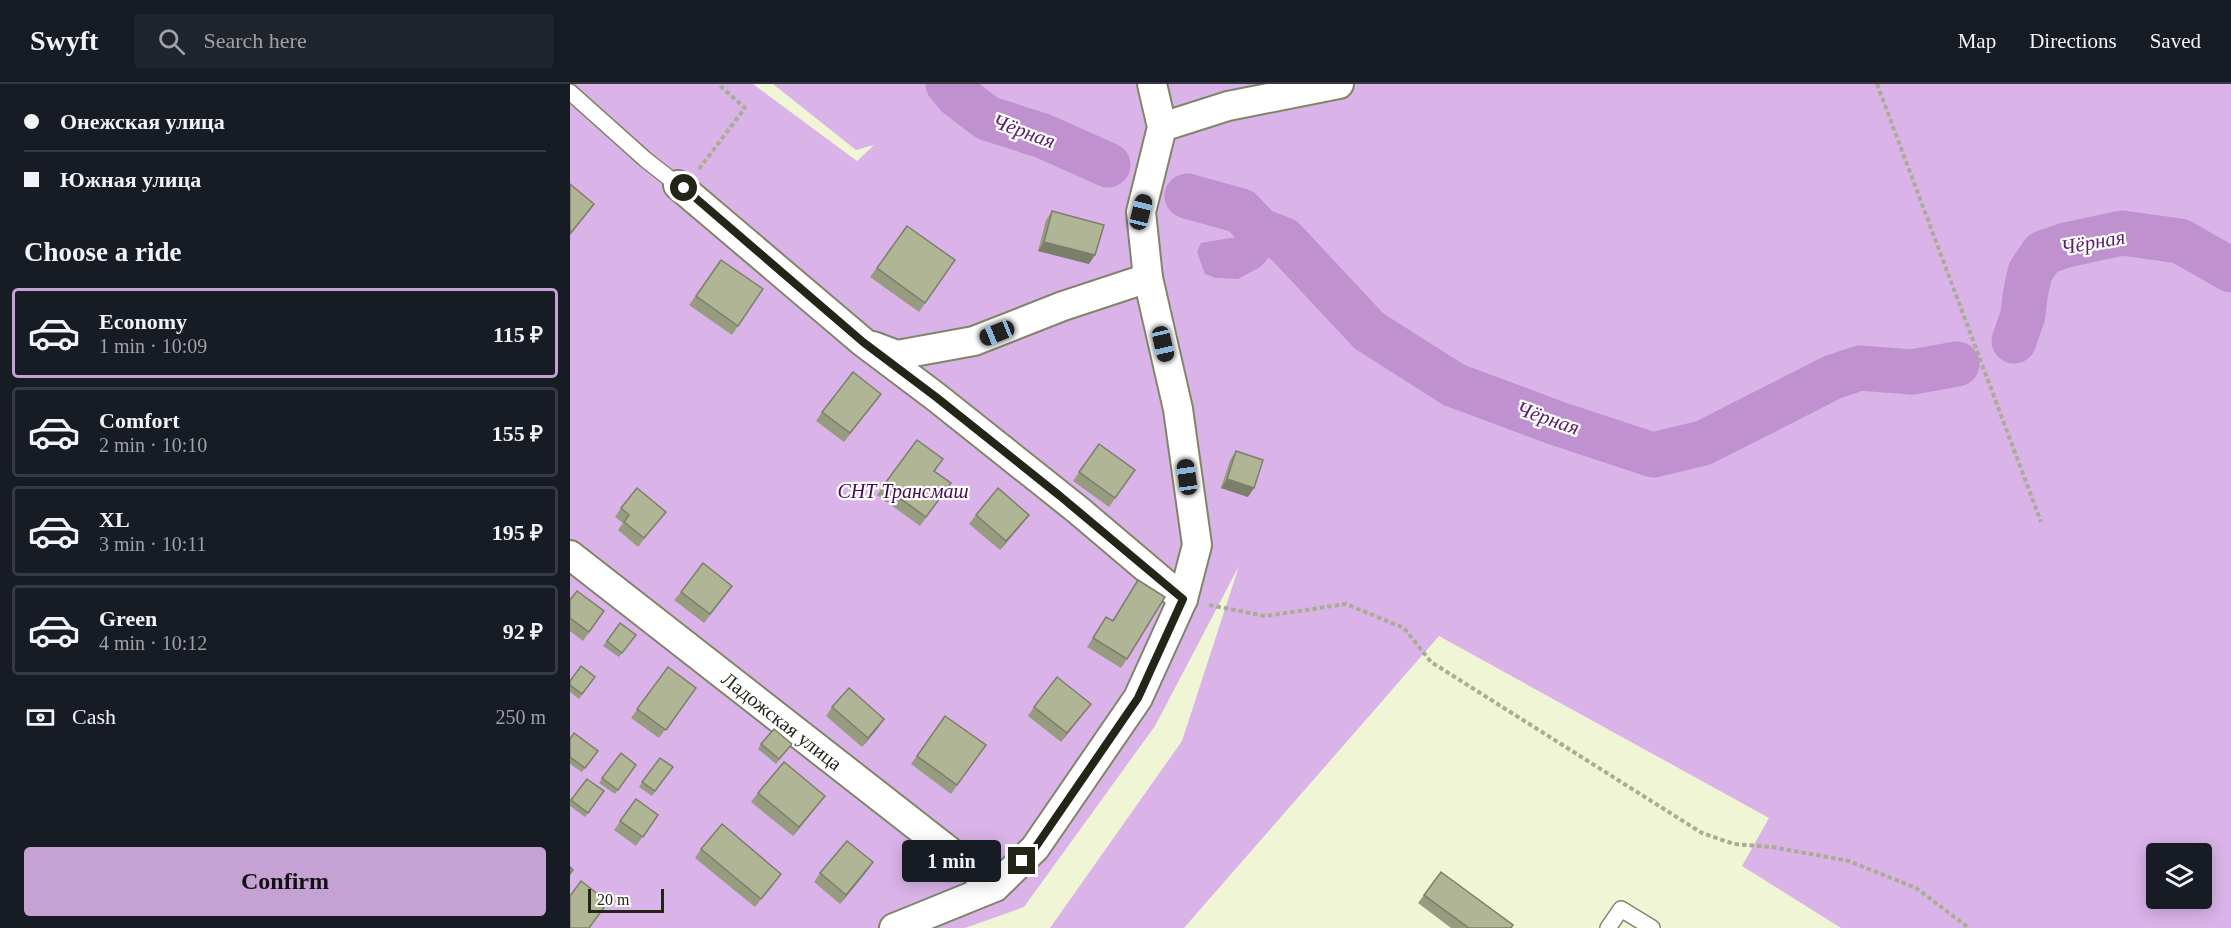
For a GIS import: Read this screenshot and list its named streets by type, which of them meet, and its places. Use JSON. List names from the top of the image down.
{
  "streets": {
    "street": ["Ладожская улица"]
  },
  "water": ["Чёрная"],
  "parks": ["СНТ Трансмаш"],
  "scale_bar": "20 m",
  "page": {
    "header": "Swyft",
    "search": "Search here",
    "nav": ["Map", "Directions", "Saved"],
    "banner": ["Онежская улица", "Южная улица"],
    "heading": "Choose a ride",
    "list": [
      {
        "name": "Economy",
        "note": "1 min · 10:09",
        "value": "115 ₽"
      },
      {
        "name": "Comfort",
        "note": "2 min · 10:10",
        "value": "155 ₽"
      },
      {
        "name": "XL",
        "note": "3 min · 10:11",
        "value": "195 ₽"
      },
      {
        "name": "Green",
        "note": "4 min · 10:12",
        "value": "92 ₽"
      }
    ],
    "pay": ["Cash", "250 m"],
    "buttons": "Confirm",
    "bubble": "1 min",
    "scale": "20 m"
  }
}
